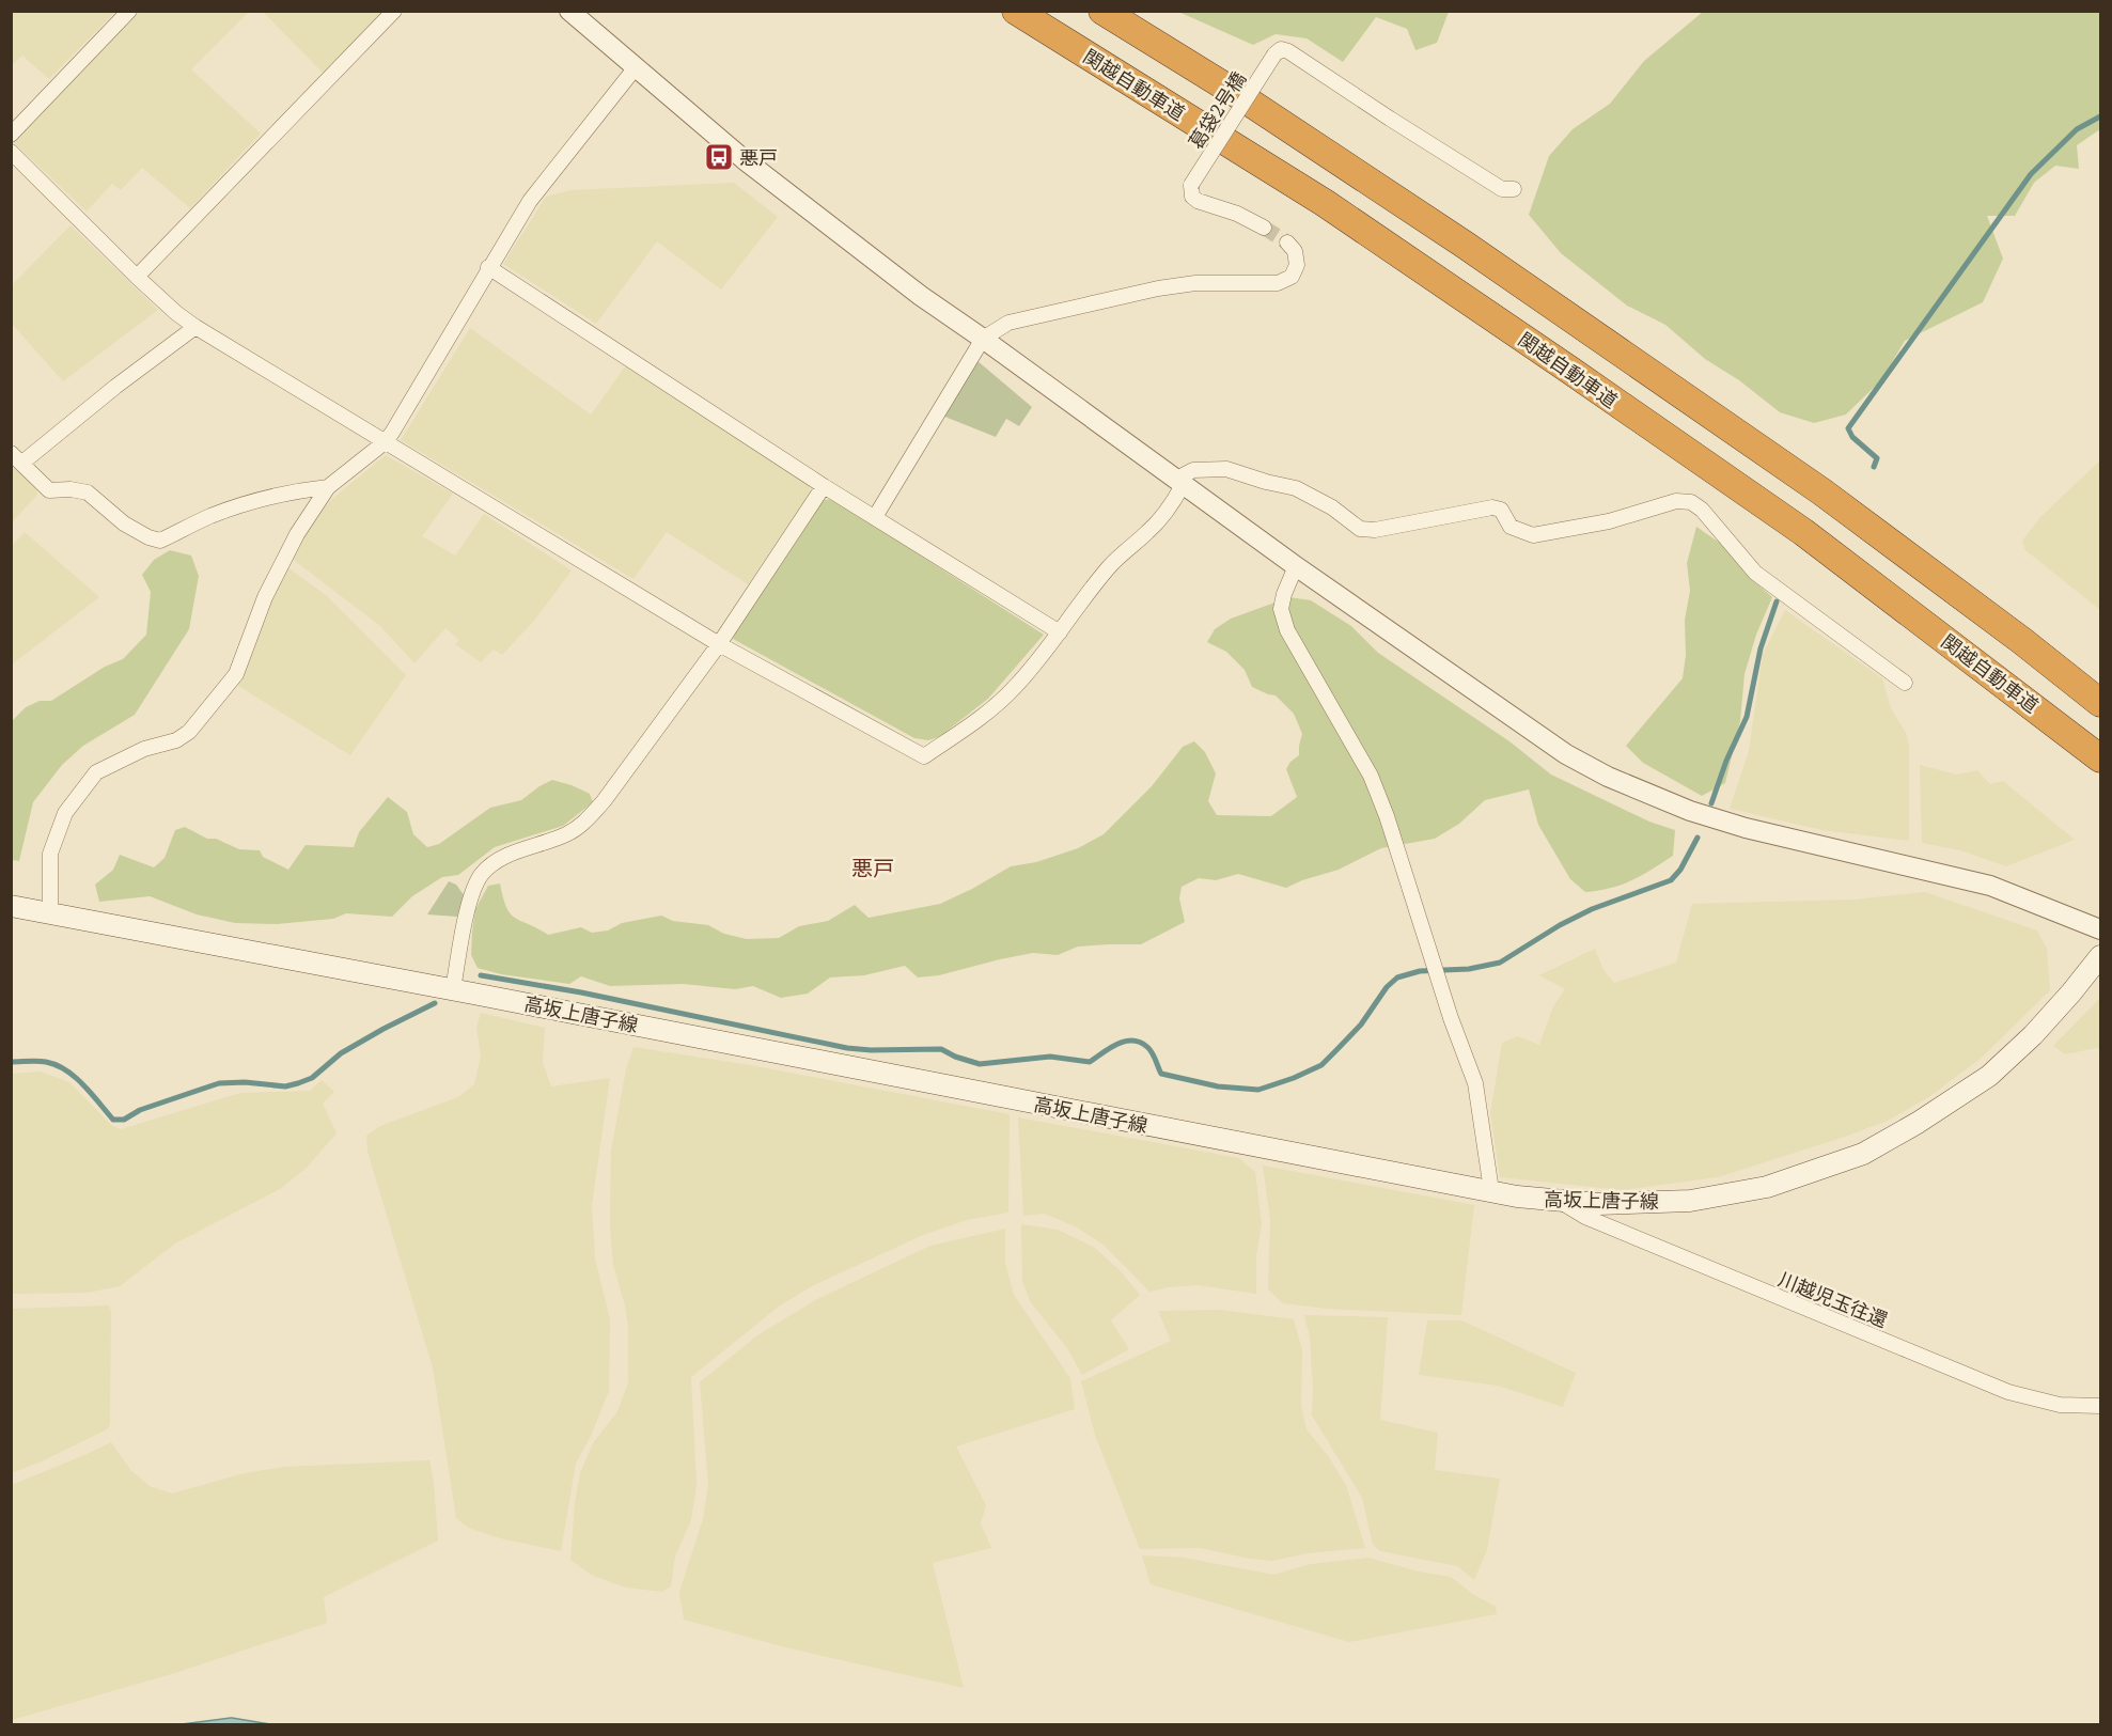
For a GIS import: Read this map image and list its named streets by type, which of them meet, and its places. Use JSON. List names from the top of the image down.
{
  "streets": {
    "highway": ["関越自動車道"],
    "main road": ["高坂上唐子線"],
    "street": ["葛袋2号橋", "川越児玉往還"]
  },
  "crossings": [
    ["高坂上唐子線", "川越児玉往還"]
  ],
  "districts": ["悪戸"],
  "places": {
    "bus stop": ["悪戸"]
  }
}
